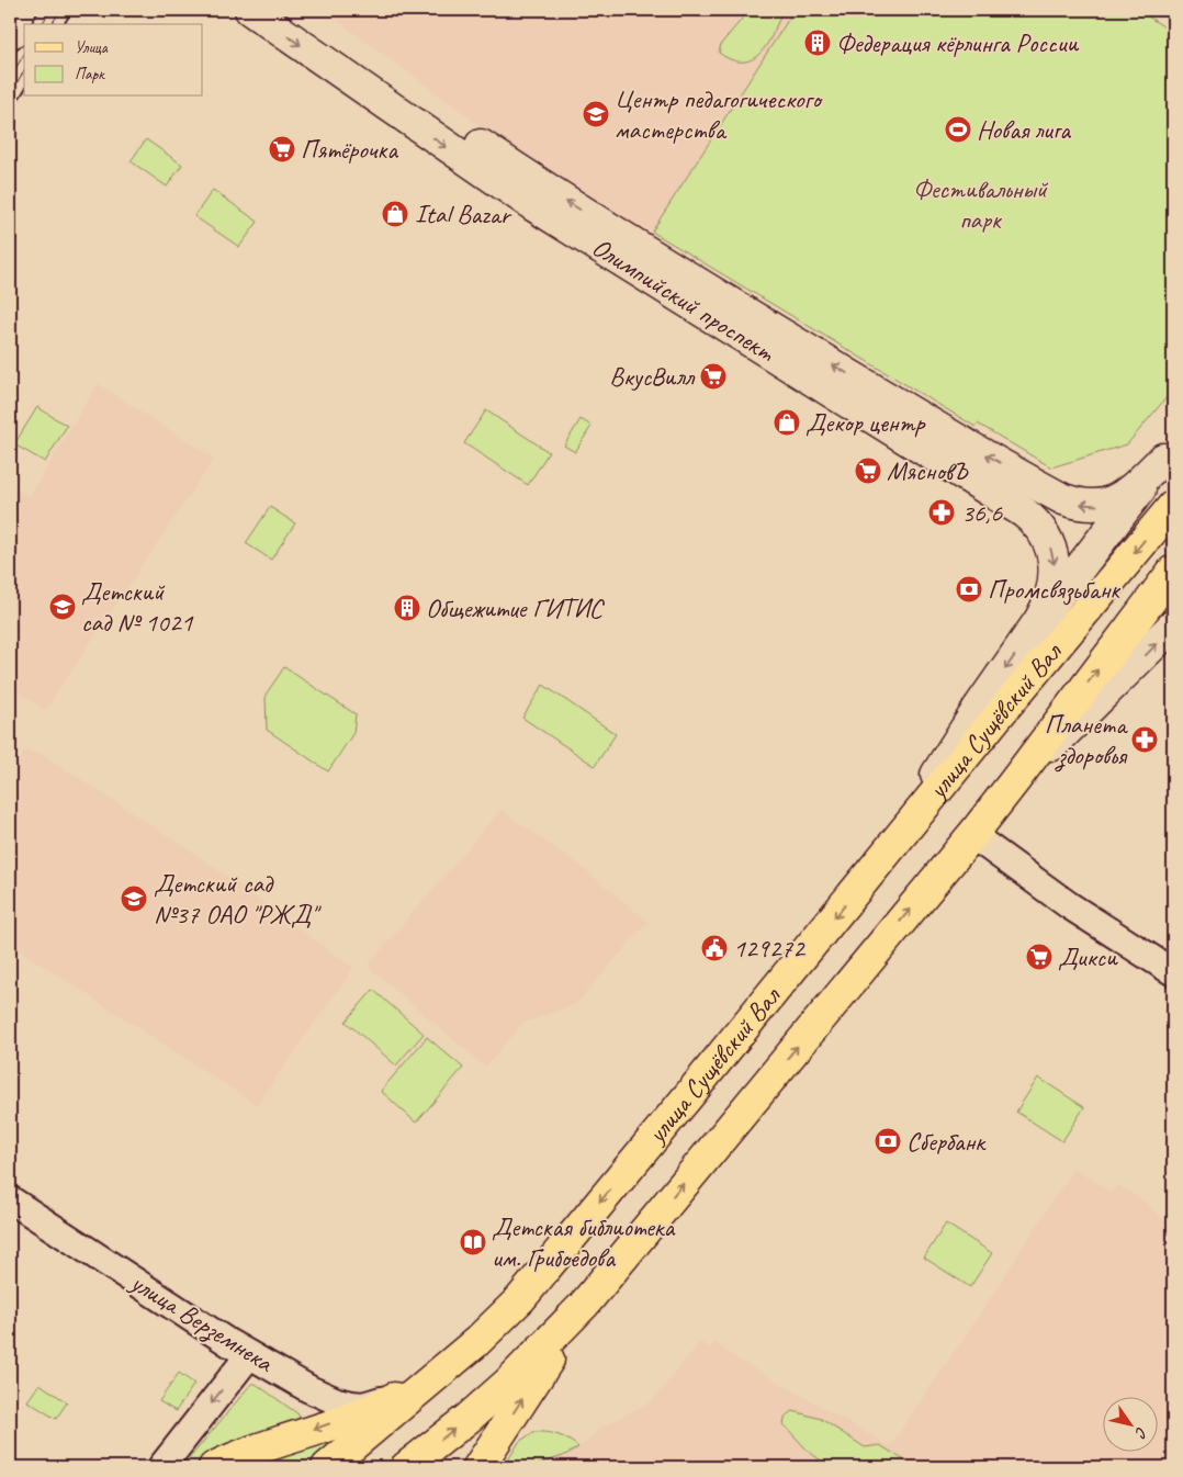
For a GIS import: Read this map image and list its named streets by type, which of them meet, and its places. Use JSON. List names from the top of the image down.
{
  "streets": {
    "main road": ["Олимпийский проспект", "улица Сущёвский Вал"],
    "street": ["улица Верземнека"]
  },
  "parks": ["Фестивальный парк"],
  "places": {
    "building": ["Федерация кёрлинга России", "Общежитие ГИТИС"],
    "school or university": ["Центр педагогического мастерства", "Детский сад № 1021", "Детский сад №37 ОАО \"РЖД\""],
    "sports": ["Новая лига"],
    "supermarket": [
      "Пятёрочка",
      "ВкусВилл",
      "МясновЪ",
      "Дикси"
    ],
    "shop": ["Ital Bazar", "Декор центр"],
    "pharmacy": ["36,6", "Планета здоровья"],
    "bank": ["Промсвязьбанк", "Сбербанк"],
    "public building": ["129272"],
    "library": ["Детская библиотека им. Грибоедова"]
  },
  "legend": ["Улица", "Парк"],
  "north": "bottom right"
}
